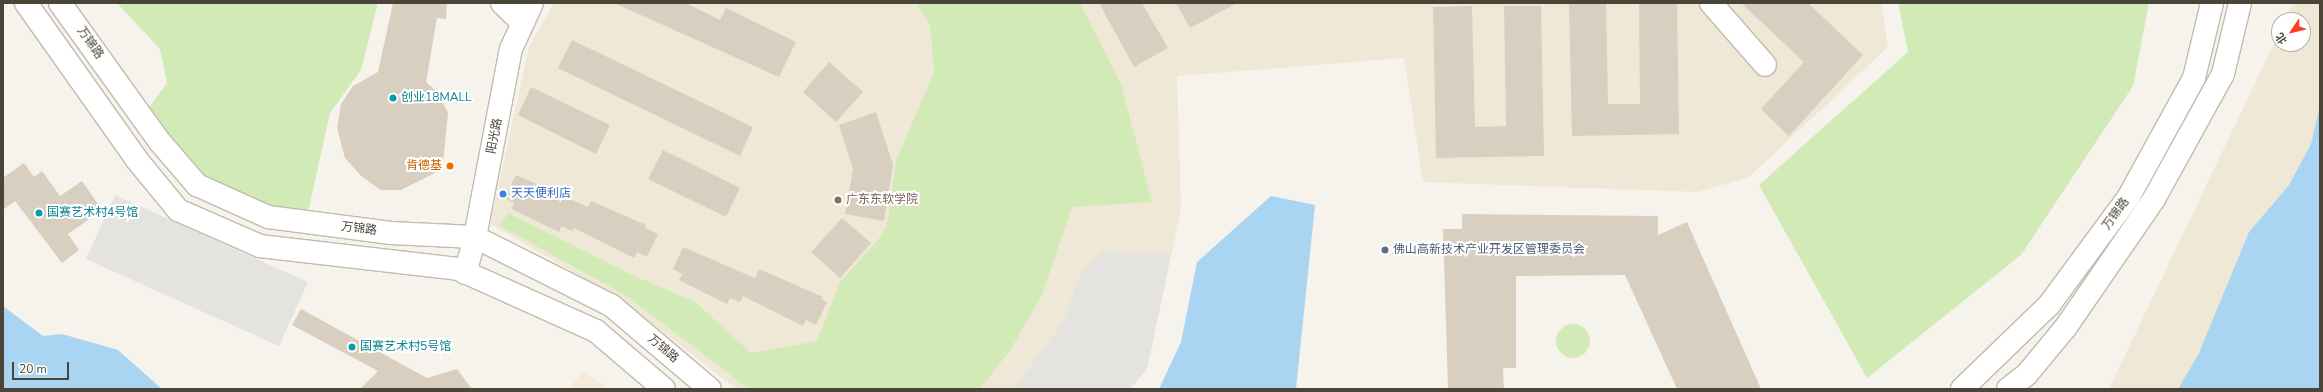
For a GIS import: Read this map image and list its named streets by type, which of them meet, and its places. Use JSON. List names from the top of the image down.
{
  "streets": {
    "street": ["万锦路", "阳光路"]
  },
  "crossings": [
    ["万锦路", "阳光路"]
  ],
  "places": [
    "创业18MALL",
    "肯德基",
    "天天便利店",
    "广东东软学院",
    "国赛艺术村4号馆",
    "佛山高新技术产业开发区管理委员会",
    "国赛艺术村5号馆"
  ],
  "scale_bar": "20 m",
  "north": "bottom left"
}
